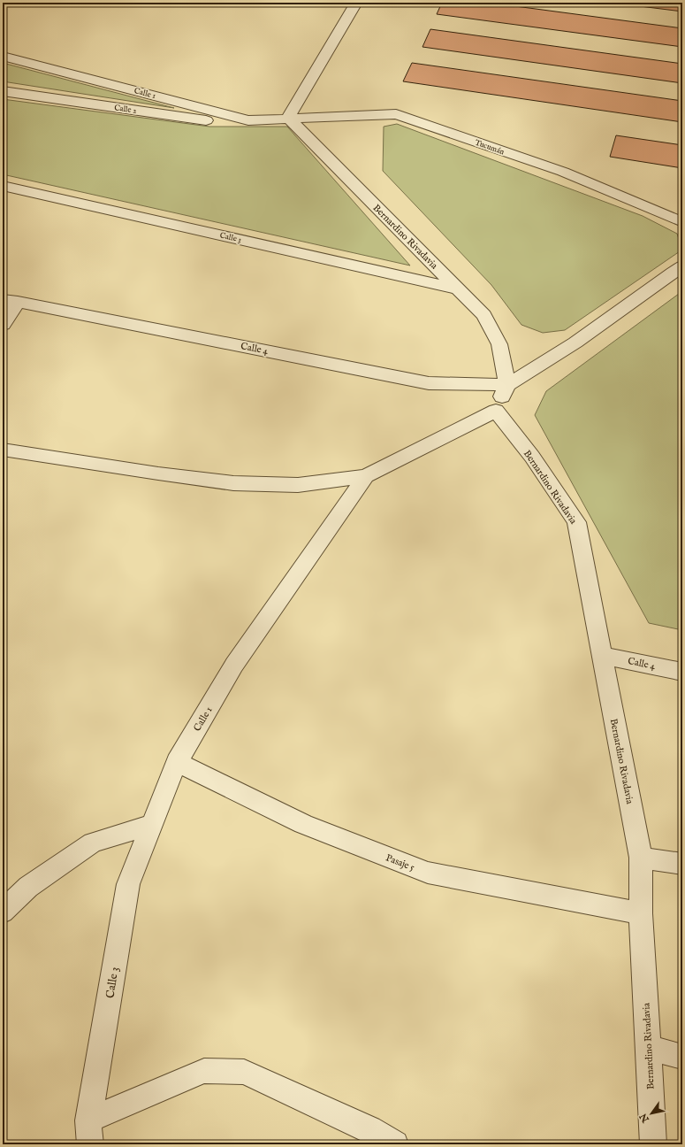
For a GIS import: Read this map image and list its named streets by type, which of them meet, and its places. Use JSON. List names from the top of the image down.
{
  "streets": {
    "street": [
      "Calle 1",
      "Calle 2",
      "Tucumán",
      "Bernardino Rivadavia",
      "Calle 3",
      "Calle 4",
      "Pasaje 5"
    ]
  },
  "crossings": [
    ["Calle 1", "Calle 2"],
    ["Calle 1", "Tucumán"],
    ["Calle 1", "Bernardino Rivadavia"],
    ["Calle 1", "Calle 3"],
    ["Calle 1", "Pasaje 5"],
    ["Tucumán", "Bernardino Rivadavia"],
    ["Bernardino Rivadavia", "Calle 3"],
    ["Bernardino Rivadavia", "Calle 4"],
    ["Bernardino Rivadavia", "Pasaje 5"]
  ],
  "north": "bottom left"
}
